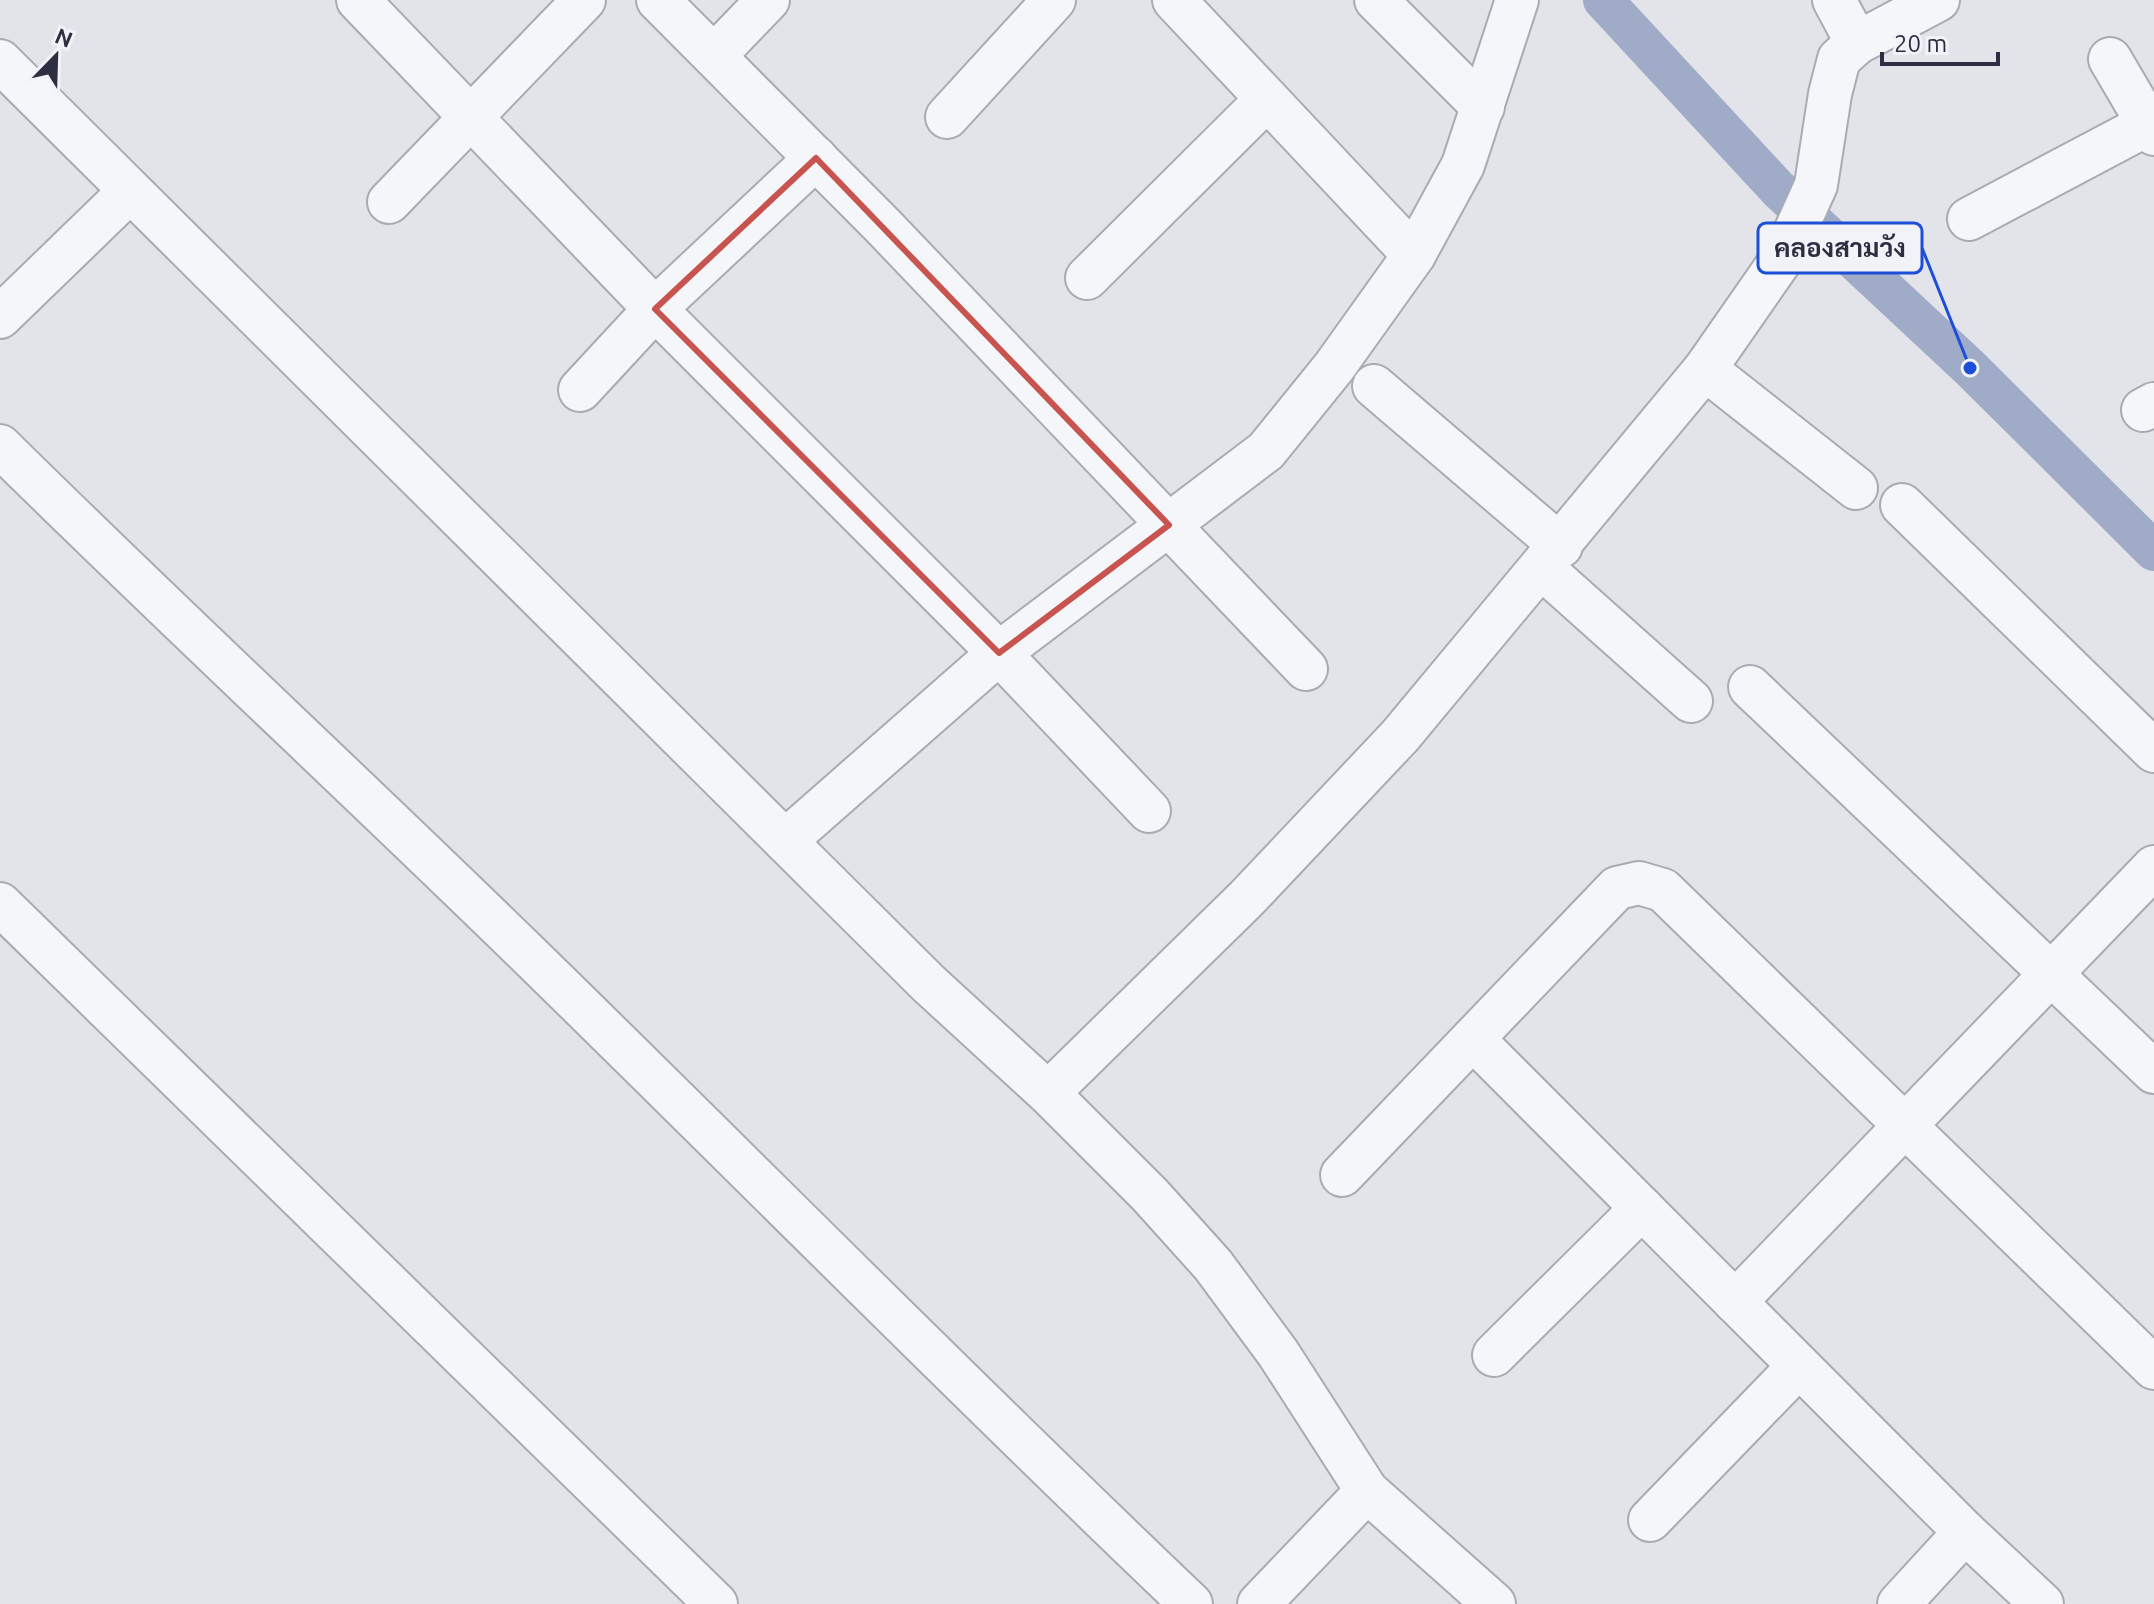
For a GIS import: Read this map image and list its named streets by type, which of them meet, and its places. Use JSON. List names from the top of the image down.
{
  "places": ["คลองสามวัง"],
  "scale_bar": "20 m",
  "north": "top right"
}
